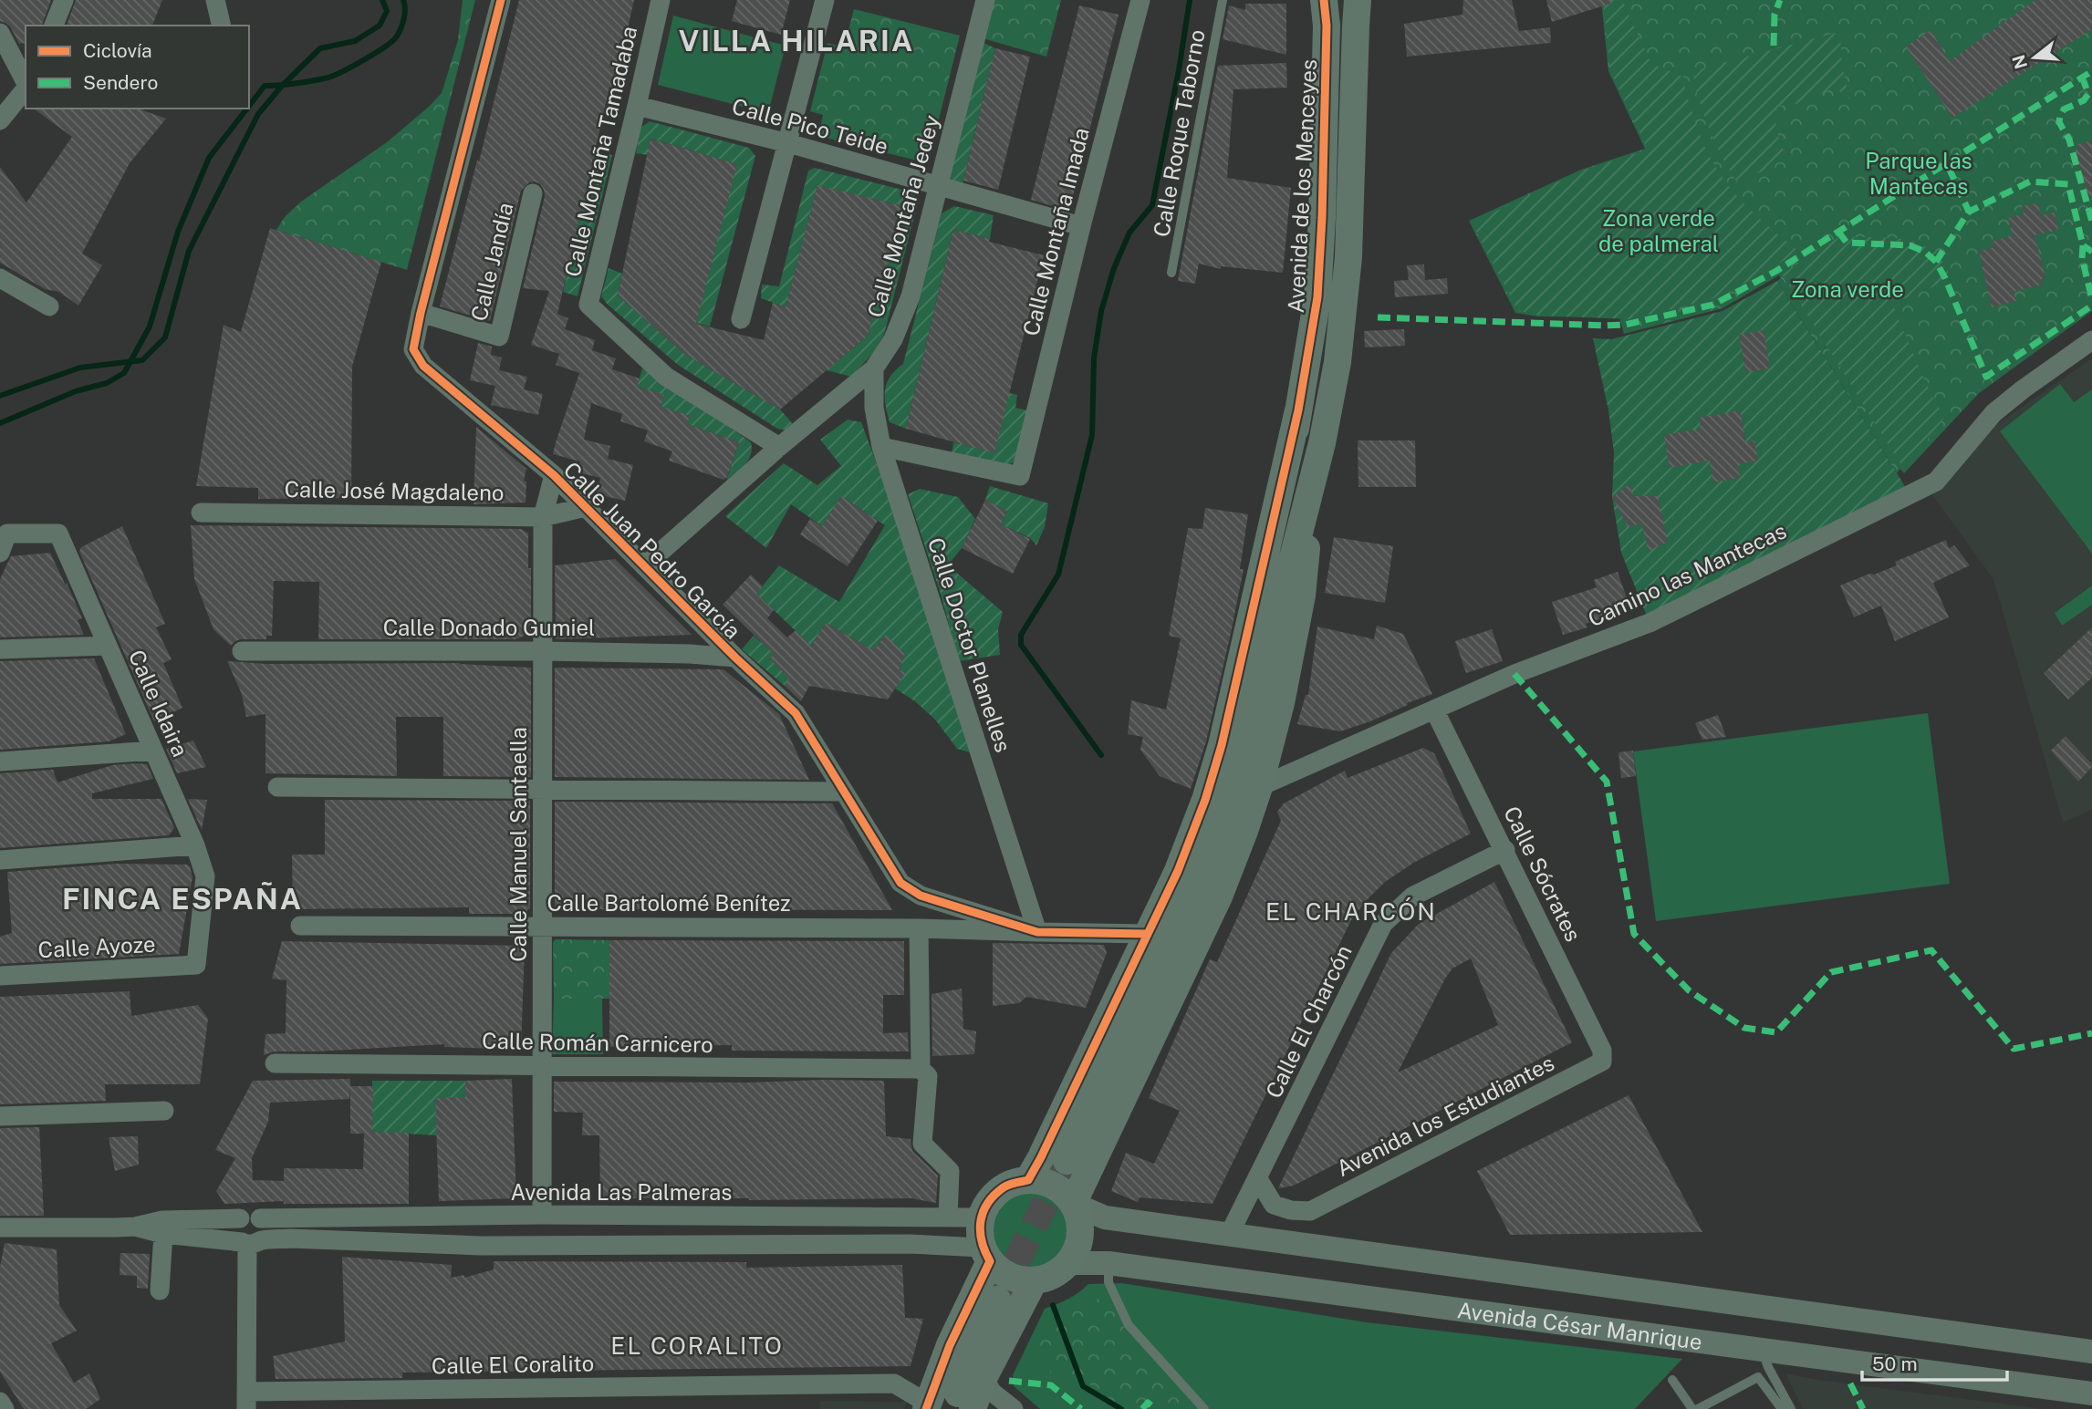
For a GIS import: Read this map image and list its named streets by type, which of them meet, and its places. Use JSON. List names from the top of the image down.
{
  "streets": {
    "main road": ["Avenida de los Menceyes"],
    "street": [
      "Calle Pico Teide",
      "Calle Montaña Tamadaba",
      "Calle Montaña Jedey",
      "Calle Montaña Imada",
      "Calle Jandía",
      "Calle José Magdaleno",
      "Calle Juan Pedro García",
      "Camino las Mantecas",
      "Calle Donado Gumiel",
      "Calle Doctor Planelles",
      "Calle Idaira",
      "Calle Manuel Santaella",
      "Calle Sócrates",
      "Calle Bartolomé Benítez",
      "Calle Ayoze",
      "Calle El Charcón",
      "Calle Román Carnicero",
      "Avenida los Estudiantes",
      "Avenida Las Palmeras",
      "Avenida César Manrique",
      "Calle El Coralito"
    ],
    "lane": ["Calle Roque Taborno"]
  },
  "crossings": [
    ["Calle Pico Teide", "Calle Montaña Tamadaba"],
    ["Calle Pico Teide", "Calle Montaña Jedey"],
    ["Calle Pico Teide", "Calle Montaña Imada"],
    ["Calle Montaña Tamadaba", "Calle Montaña Jedey"],
    ["Calle Montaña Jedey", "Calle Juan Pedro García"],
    ["Calle Montaña Jedey", "Calle Doctor Planelles"],
    ["Calle Montaña Imada", "Calle Doctor Planelles"],
    ["Calle Jandía", "Calle Juan Pedro García"],
    ["Calle José Magdaleno", "Calle Juan Pedro García"],
    ["Calle José Magdaleno", "Calle Manuel Santaella"],
    ["Calle Juan Pedro García", "Calle Donado Gumiel"],
    ["Calle Juan Pedro García", "Calle Doctor Planelles"],
    ["Calle Juan Pedro García", "Calle Manuel Santaella"],
    ["Calle Juan Pedro García", "Calle Bartolomé Benítez"],
    ["Camino las Mantecas", "Calle Sócrates"],
    ["Calle Donado Gumiel", "Calle Manuel Santaella"],
    ["Calle Doctor Planelles", "Calle Bartolomé Benítez"],
    ["Calle Idaira", "Calle Ayoze"],
    ["Calle Manuel Santaella", "Calle Bartolomé Benítez"],
    ["Calle Manuel Santaella", "Calle Román Carnicero"],
    ["Calle Manuel Santaella", "Avenida Las Palmeras"],
    ["Calle Sócrates", "Calle El Charcón"],
    ["Calle Sócrates", "Avenida los Estudiantes"],
    ["Calle El Charcón", "Avenida César Manrique"],
    ["Avenida Las Palmeras", "Avenida César Manrique"]
  ],
  "districts": [
    "VILLA HILARIA",
    "FINCA ESPAÑA",
    "EL CHARCÓN",
    "EL CORALITO"
  ],
  "parks": ["Parque las Mantecas", "Zona verde de palmeral", "Zona verde"],
  "legend": ["Ciclovía", "Sendero"],
  "scale_bar": "50 m",
  "north": "left"
}
